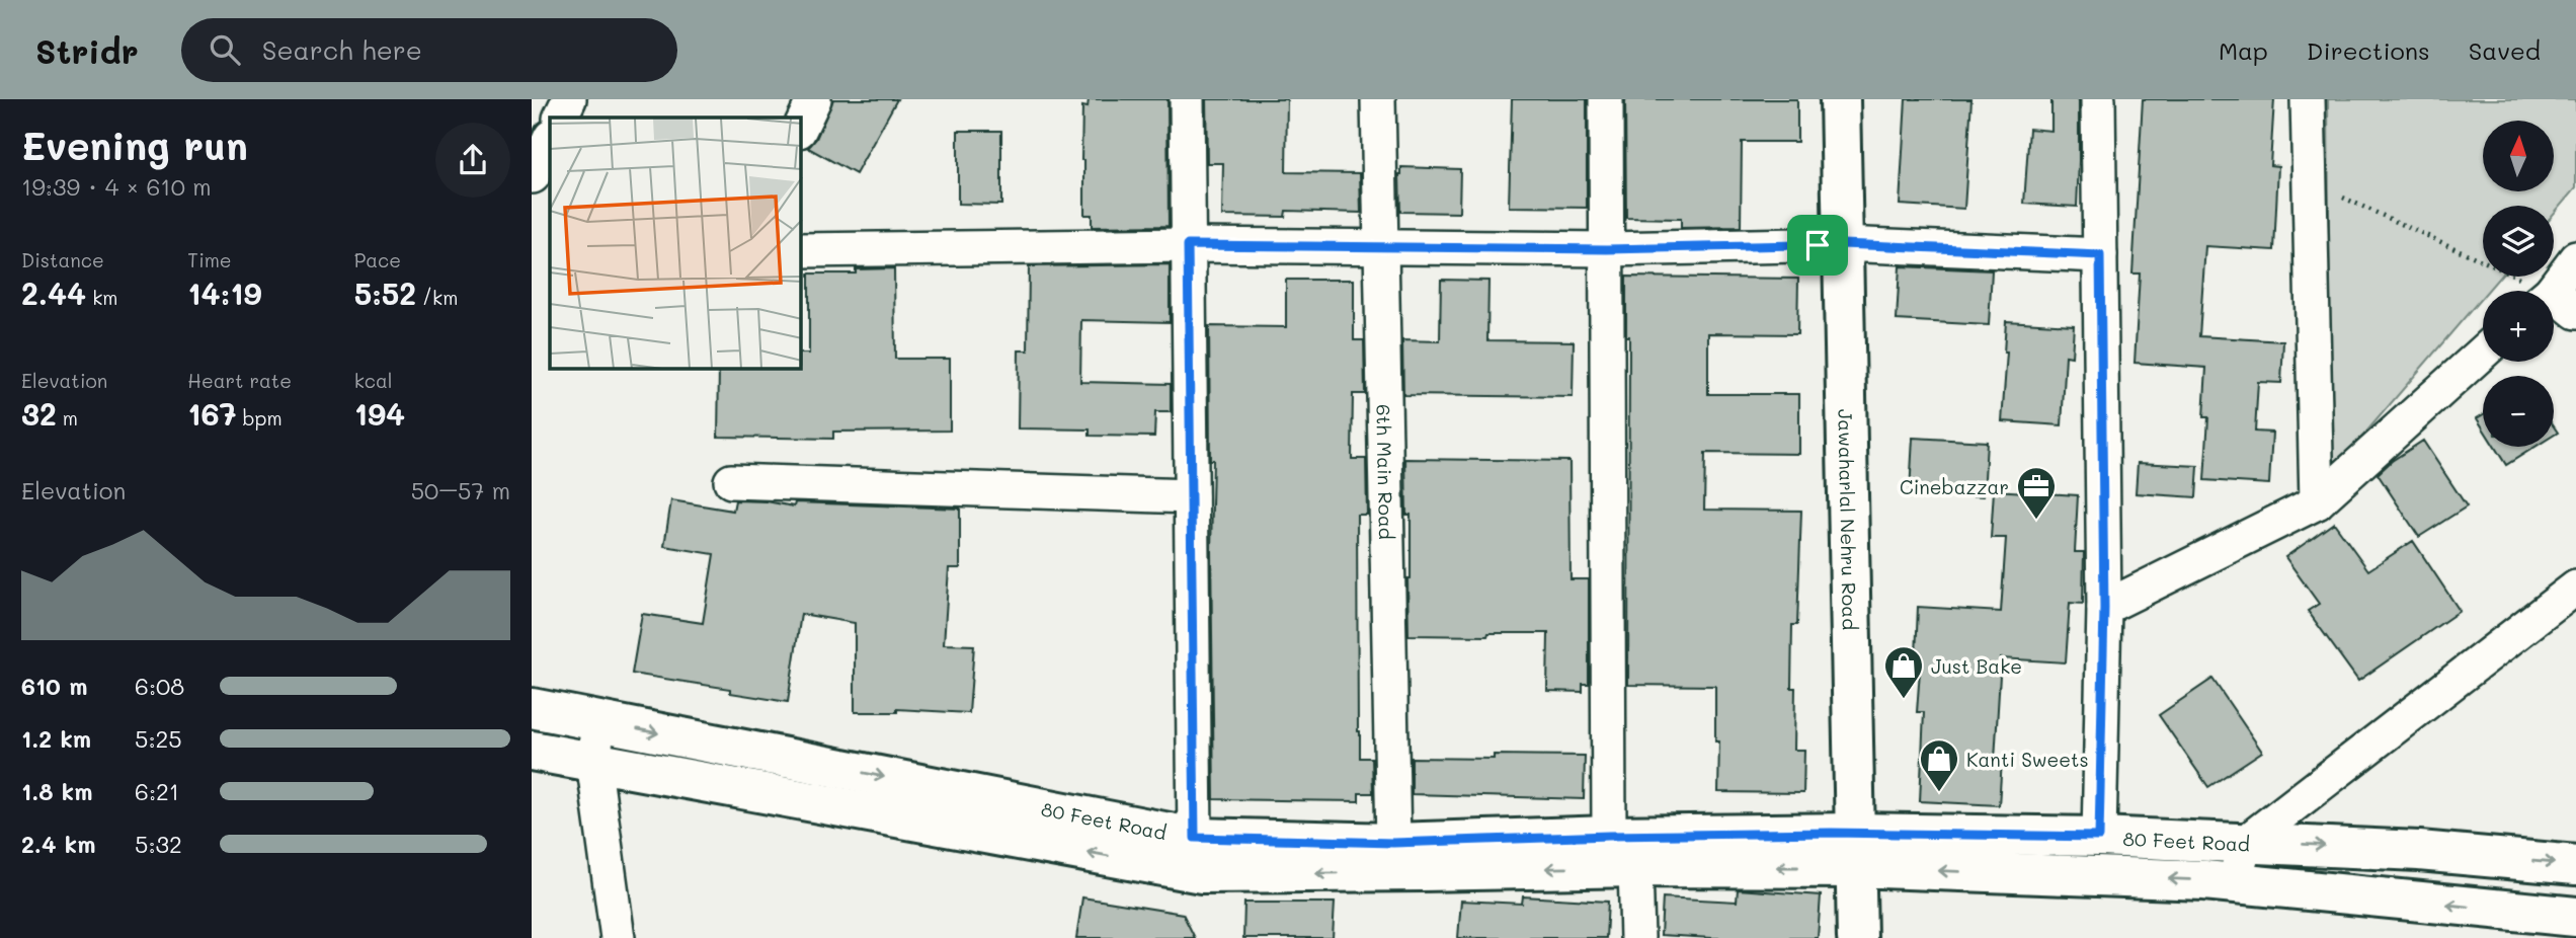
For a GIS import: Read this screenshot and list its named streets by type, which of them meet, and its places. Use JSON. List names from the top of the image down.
{
  "streets": {
    "main road": ["Jawaharlal Nehru Road", "80 Feet Road"],
    "street": ["6th Main Road"]
  },
  "crossings": [
    ["6th Main Road", "80 Feet Road"],
    ["Jawaharlal Nehru Road", "80 Feet Road"]
  ],
  "places": {
    "office": ["Cinebazzar"],
    "shop": ["Just Bake", "Kanti Sweets"]
  },
  "north": "top",
  "page": {
    "header": "Stridr",
    "search": "Search here",
    "nav": ["Map", "Directions", "Saved"],
    "heading": ["Evening run", "19:39 · 4 × 610 m"],
    "map_buttons": ["+", "−"],
    "stats": [
      ["Distance", "2.44 km"],
      ["Time", "14:19"],
      ["Pace", "5:52 /km"],
      ["Elevation", "32 m"],
      ["Heart rate", "167 bpm"],
      ["kcal", "194"]
    ],
    "chart": ["Elevation", "50–57 m"],
    "list": [
      {
        "name": "610 m",
        "note": "6:08"
      },
      {
        "name": "1.2 km",
        "note": "5:25"
      },
      {
        "name": "1.8 km",
        "note": "6:21"
      },
      {
        "name": "2.4 km",
        "note": "5:32"
      }
    ]
  }
}
